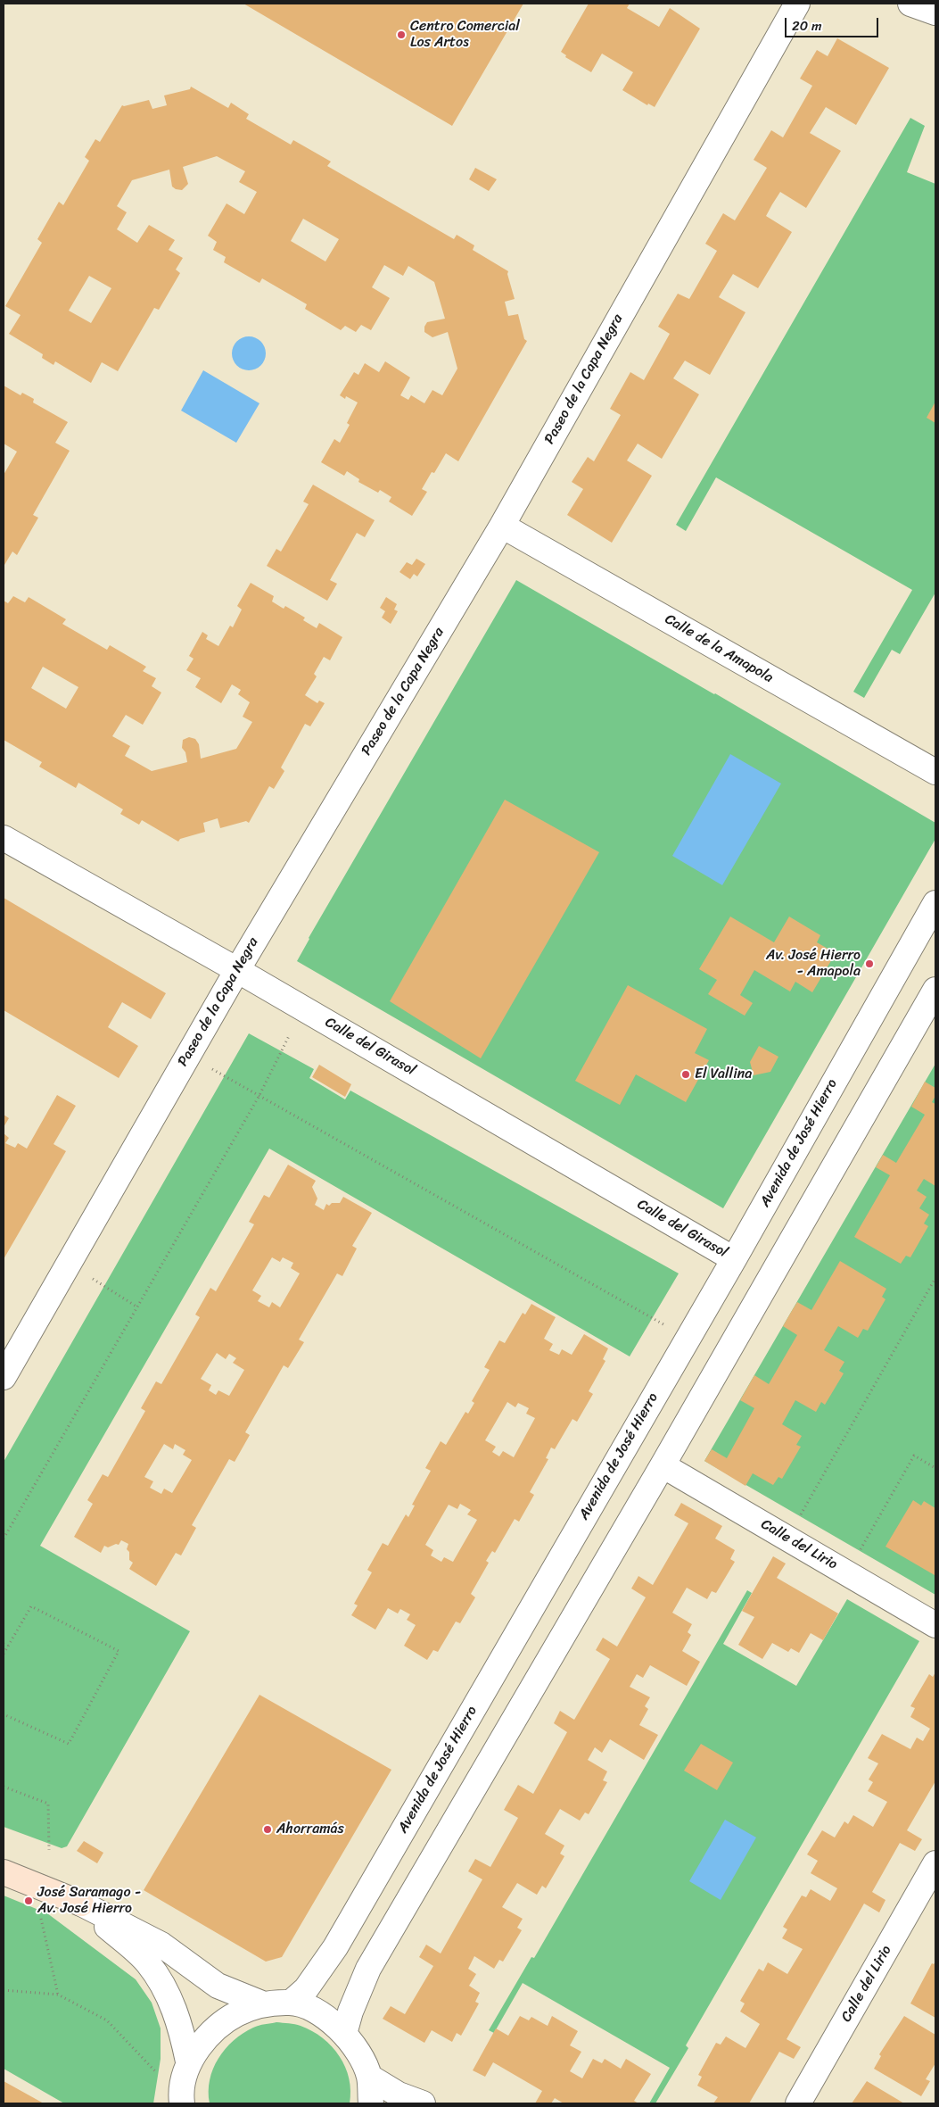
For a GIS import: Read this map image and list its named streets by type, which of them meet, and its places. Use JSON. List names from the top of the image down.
{
  "streets": {
    "street": [
      "Paseo de la Capa Negra",
      "Calle de la Amapola",
      "Calle del Girasol",
      "Avenida de José Hierro",
      "Calle del Lirio"
    ]
  },
  "crossings": [
    ["Paseo de la Capa Negra", "Calle de la Amapola"],
    ["Paseo de la Capa Negra", "Calle del Girasol"],
    ["Calle del Girasol", "Avenida de José Hierro"]
  ],
  "places": [
    "Centro Comercial Los Artos",
    "Av. José Hierro - Amapola",
    "El Vallina",
    "Ahorramás",
    "José Saramago - Av. José Hierro"
  ],
  "scale_bar": "20 m"
}
